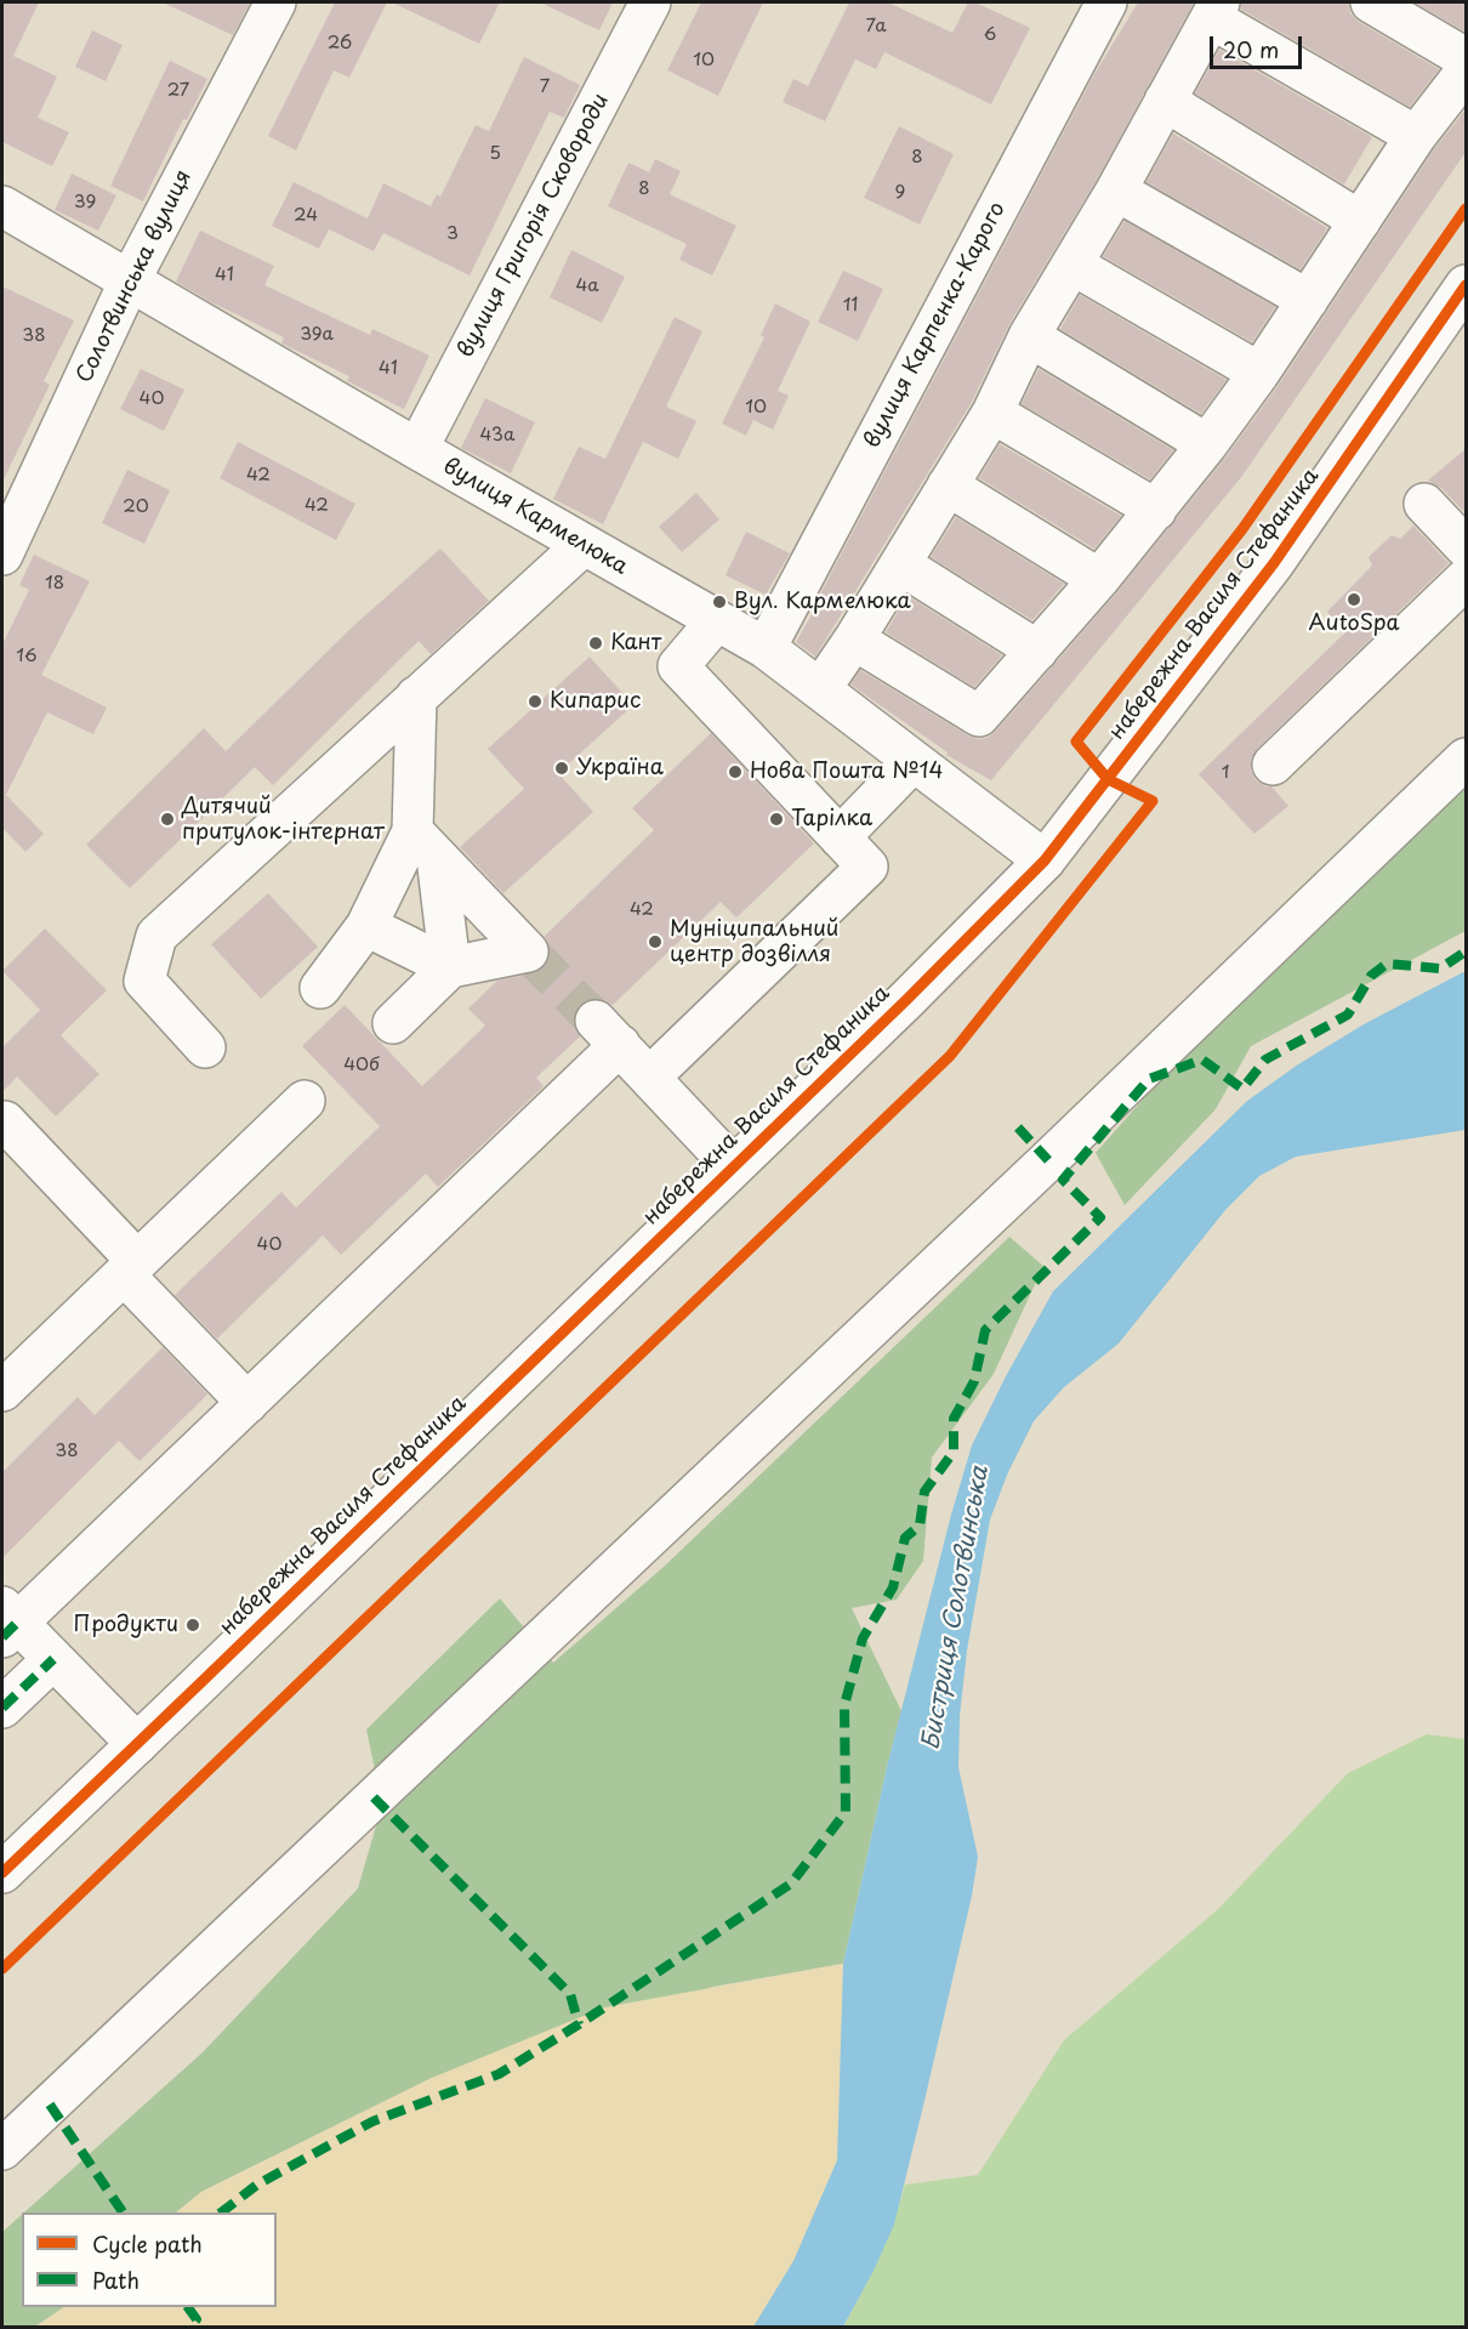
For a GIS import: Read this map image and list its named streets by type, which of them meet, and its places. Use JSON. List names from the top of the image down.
{
  "streets": {
    "street": [
      "вулиця Григорія Сковороди",
      "Солотвинська вулиця",
      "вулиця Карпенка-Карого",
      "вулиця Кармелюка",
      "набережна Василя Стефаника"
    ]
  },
  "crossings": [
    ["вулиця Григорія Сковороди", "вулиця Кармелюка"],
    ["Солотвинська вулиця", "вулиця Кармелюка"],
    ["вулиця Карпенка-Карого", "вулиця Кармелюка"],
    ["вулиця Кармелюка", "набережна Василя Стефаника"]
  ],
  "water": ["Бистриця Солотвинська"],
  "places": [
    "AutoSpa",
    "Вул. Кармелюка",
    "Кант",
    "Кипарис",
    "Україна",
    "Нова Пошта №14",
    "Дитячий притулок-інтернат",
    "Тарілка",
    "Муніципальний центр дозвілля",
    "Продукти"
  ],
  "house_numbers": [
    "7а",
    "6",
    "26",
    "10",
    "7",
    "27",
    "5",
    "8",
    "8",
    "9",
    "39",
    "24",
    "3",
    "41",
    "4а",
    "11",
    "39а",
    "38",
    "41",
    "40",
    "10",
    "43а",
    "42",
    "42",
    "20",
    "18",
    "16",
    "1",
    "42",
    "40б",
    "40",
    "38"
  ],
  "legend": ["Cycle path", "Path"],
  "scale_bar": "20 m"
}
